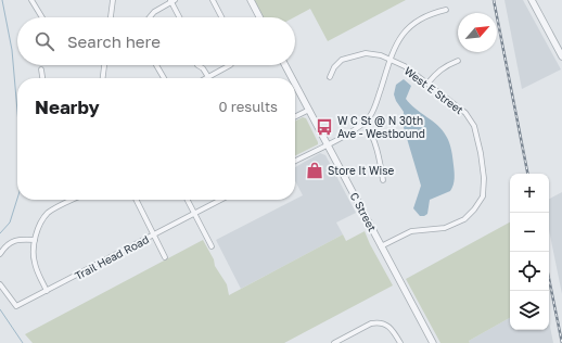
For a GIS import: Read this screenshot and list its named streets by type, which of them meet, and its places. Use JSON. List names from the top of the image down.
{
  "streets": {
    "street": ["West E Street", "C Street", "Trail Head Road"]
  },
  "crossings": [
    ["West E Street", "C Street"]
  ],
  "places": {
    "bus stop": ["W C St @ N 30th Ave - Westbound"],
    "shop": ["Store It Wise"]
  },
  "north": "top right",
  "page": {
    "search": "Search here",
    "heading": ["Nearby", "0 results"],
    "map_buttons": ["+", "−"]
  }
}
